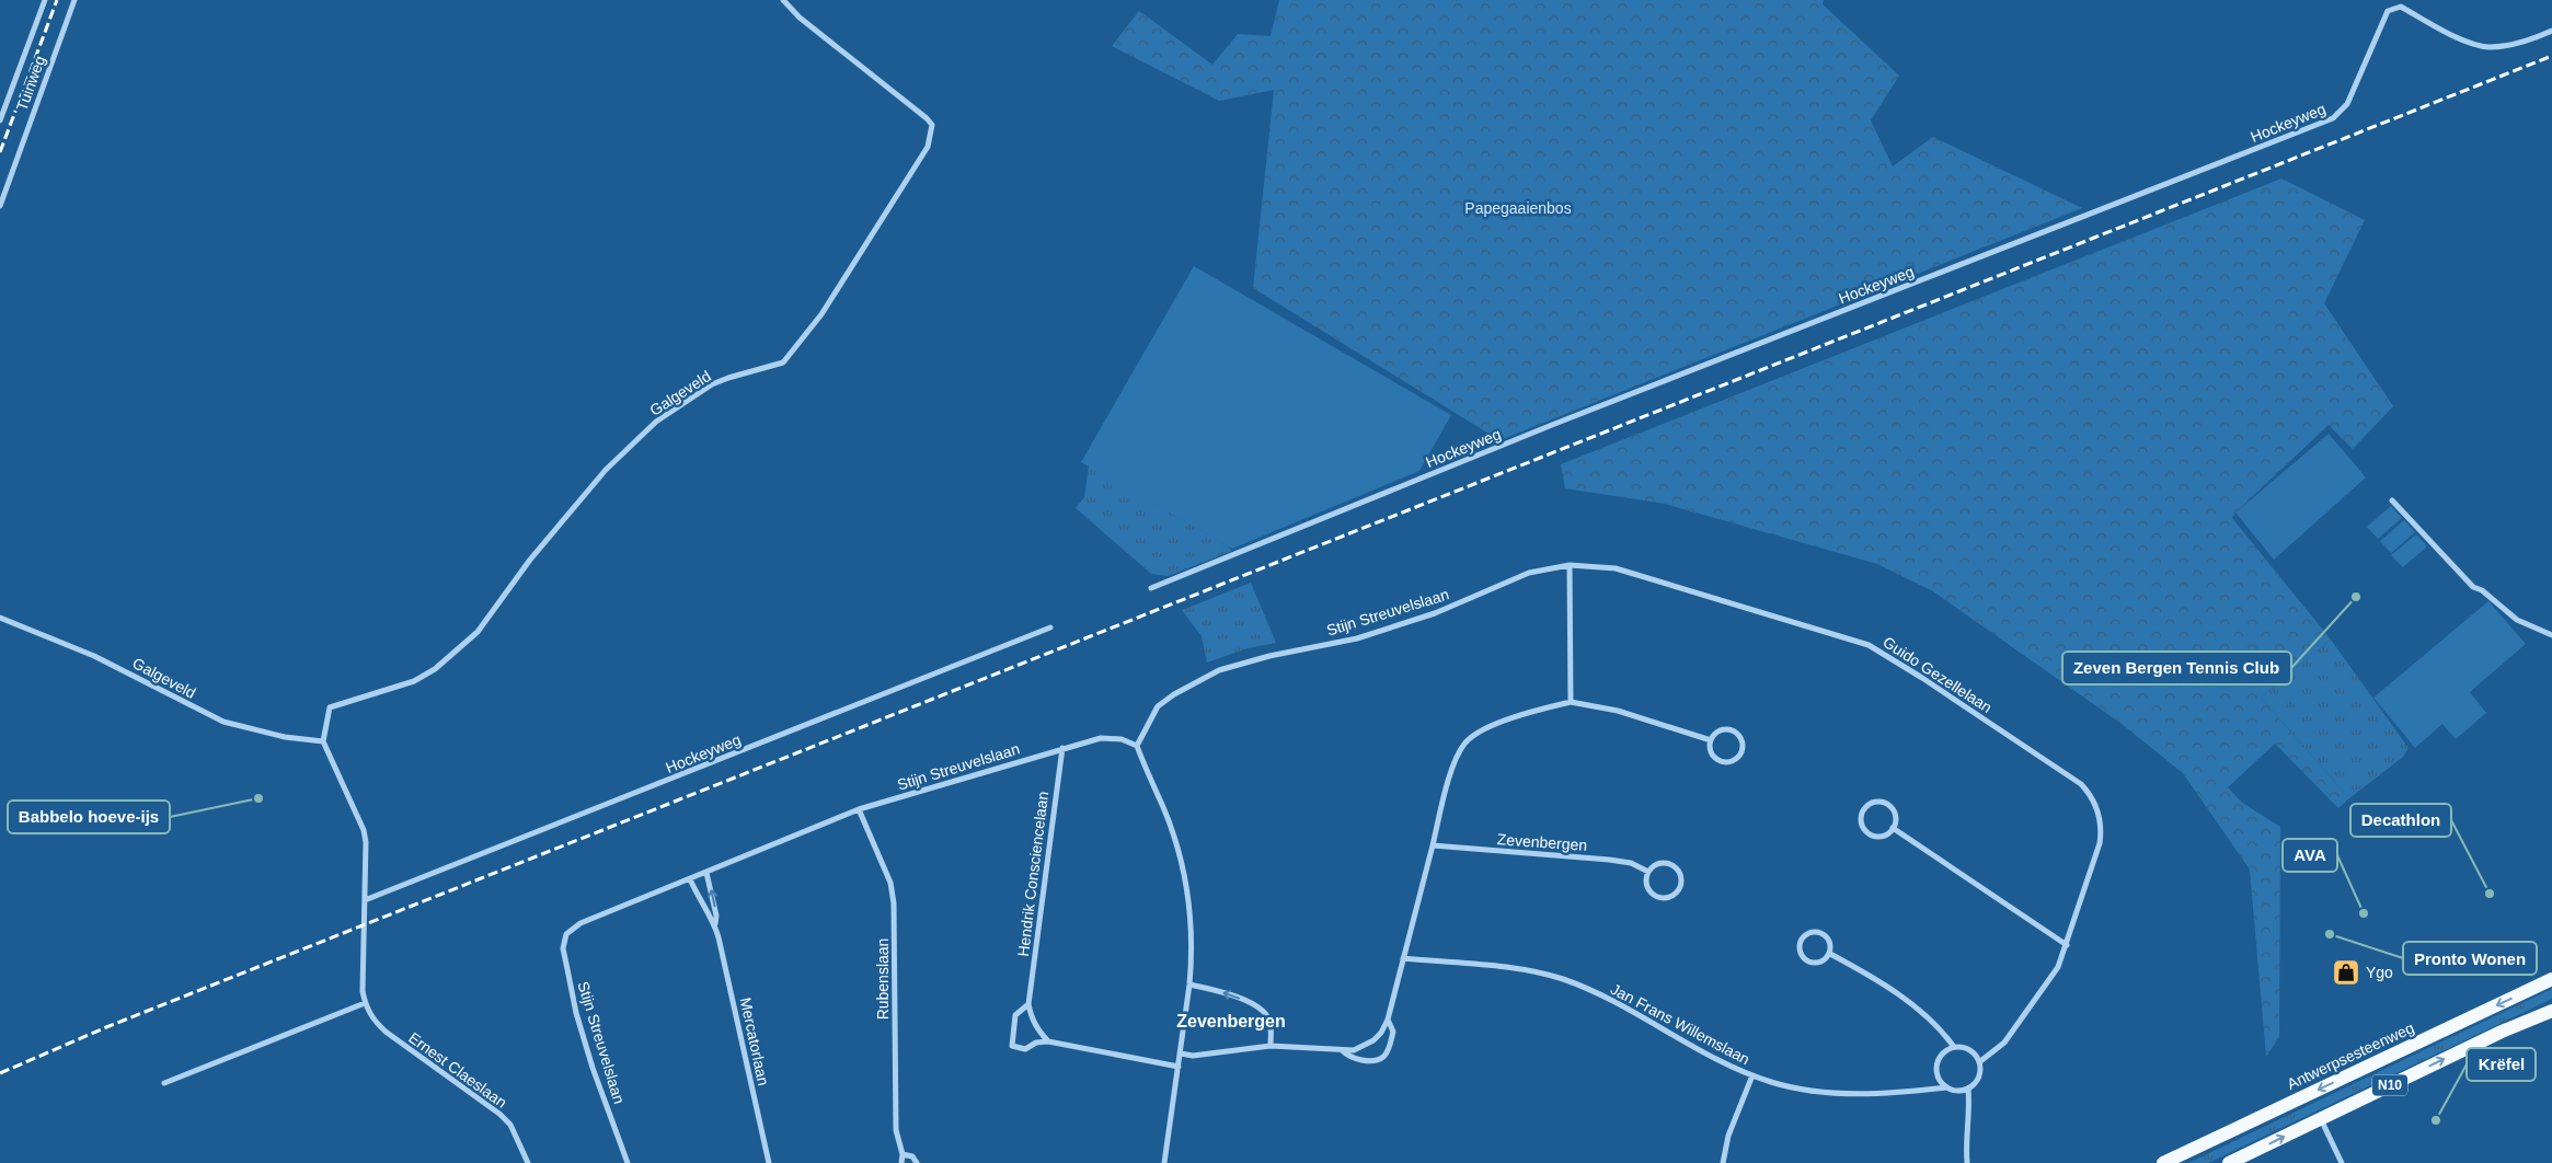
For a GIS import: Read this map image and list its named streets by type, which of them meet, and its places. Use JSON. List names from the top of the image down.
{
  "streets": {
    "main road": ["Antwerpsesteenweg", "N10"],
    "street": [
      "Tuinweg",
      "Hockeyweg",
      "Galgeveld",
      "Stijn Streuvelslaan",
      "Guido Gezellelaan",
      "Zevenbergen",
      "Hendrik Consciencelaan",
      "Rubenslaan",
      "Jan Frans Willemslaan",
      "Mercatorlaan",
      "Ernest Claeslaan"
    ]
  },
  "crossings": [
    ["Stijn Streuvelslaan", "Guido Gezellelaan"],
    ["Stijn Streuvelslaan", "Hendrik Consciencelaan"],
    ["Stijn Streuvelslaan", "Rubenslaan"],
    ["Stijn Streuvelslaan", "Mercatorlaan"],
    ["Guido Gezellelaan", "Jan Frans Willemslaan"]
  ],
  "districts": ["Zevenbergen"],
  "parks": ["Papegaaienbos"],
  "places": {
    "other": [
      "Zeven Bergen Tennis Club",
      "Babbelo hoeve-ijs",
      "Decathlon",
      "AVA",
      "Pronto Wonen",
      "Krëfel"
    ],
    "shop": ["Ygo"]
  }
}
